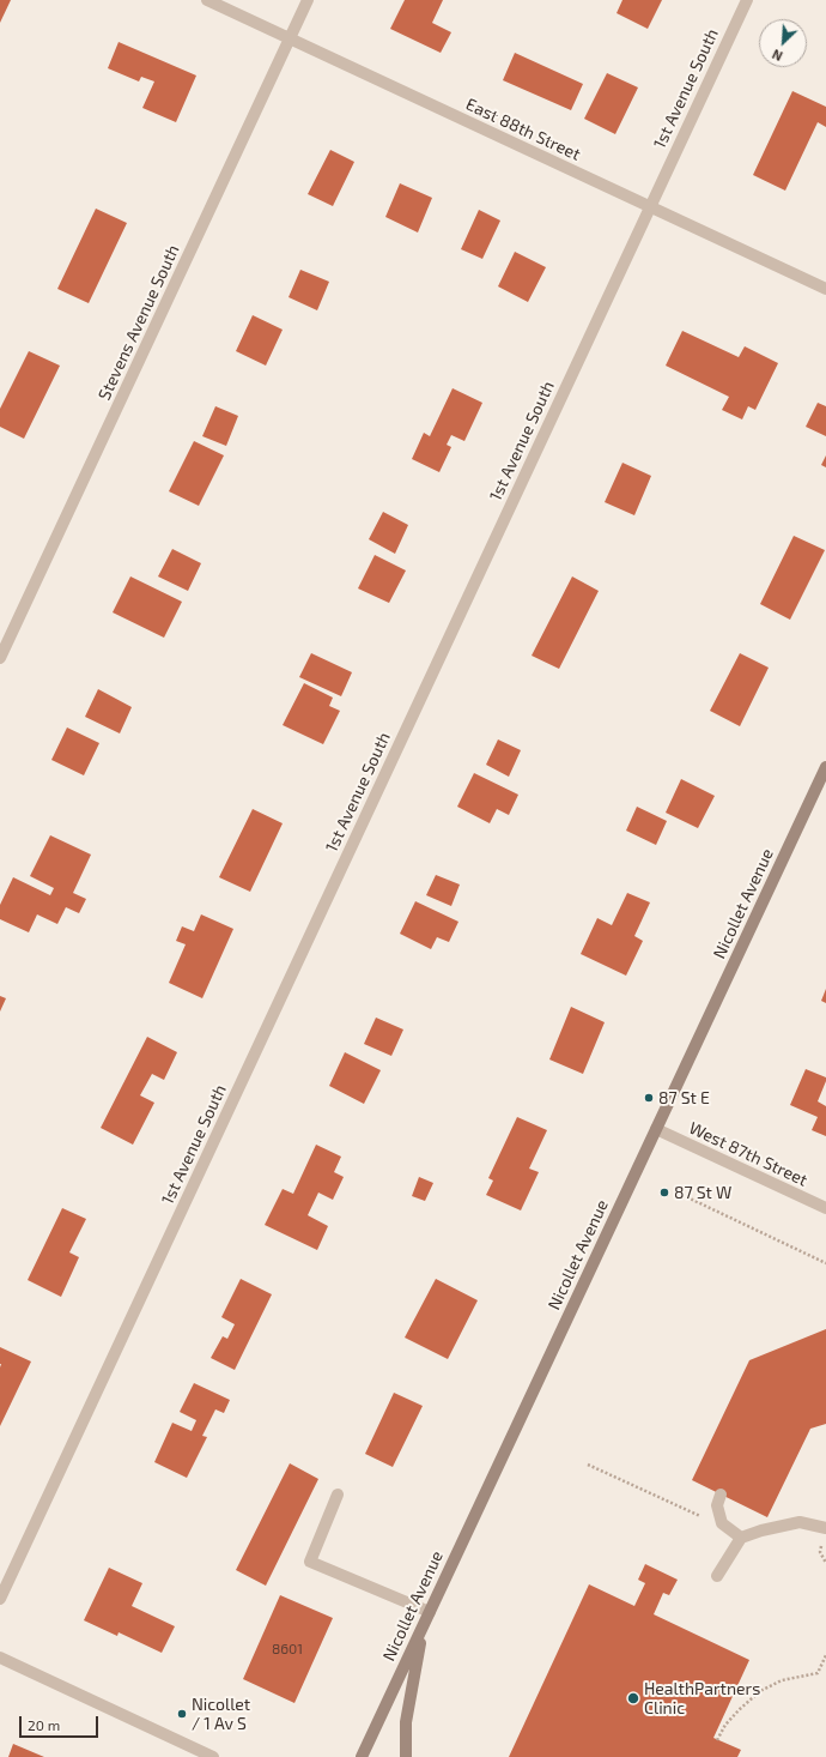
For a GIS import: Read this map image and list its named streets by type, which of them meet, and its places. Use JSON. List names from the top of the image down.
{
  "streets": {
    "main road": ["Nicollet Avenue"],
    "street": [
      "1st Avenue South",
      "East 88th Street",
      "Stevens Avenue South",
      "West 87th Street"
    ]
  },
  "crossings": [
    ["1st Avenue South", "East 88th Street"],
    ["East 88th Street", "Stevens Avenue South"],
    ["Nicollet Avenue", "West 87th Street"]
  ],
  "places": [
    "87 St E",
    "87 St W",
    "HealthPartners Clinic",
    "Nicollet / 1 Av S"
  ],
  "house_numbers": ["8601"],
  "scale_bar": "20 m",
  "north": "bottom left"
}
